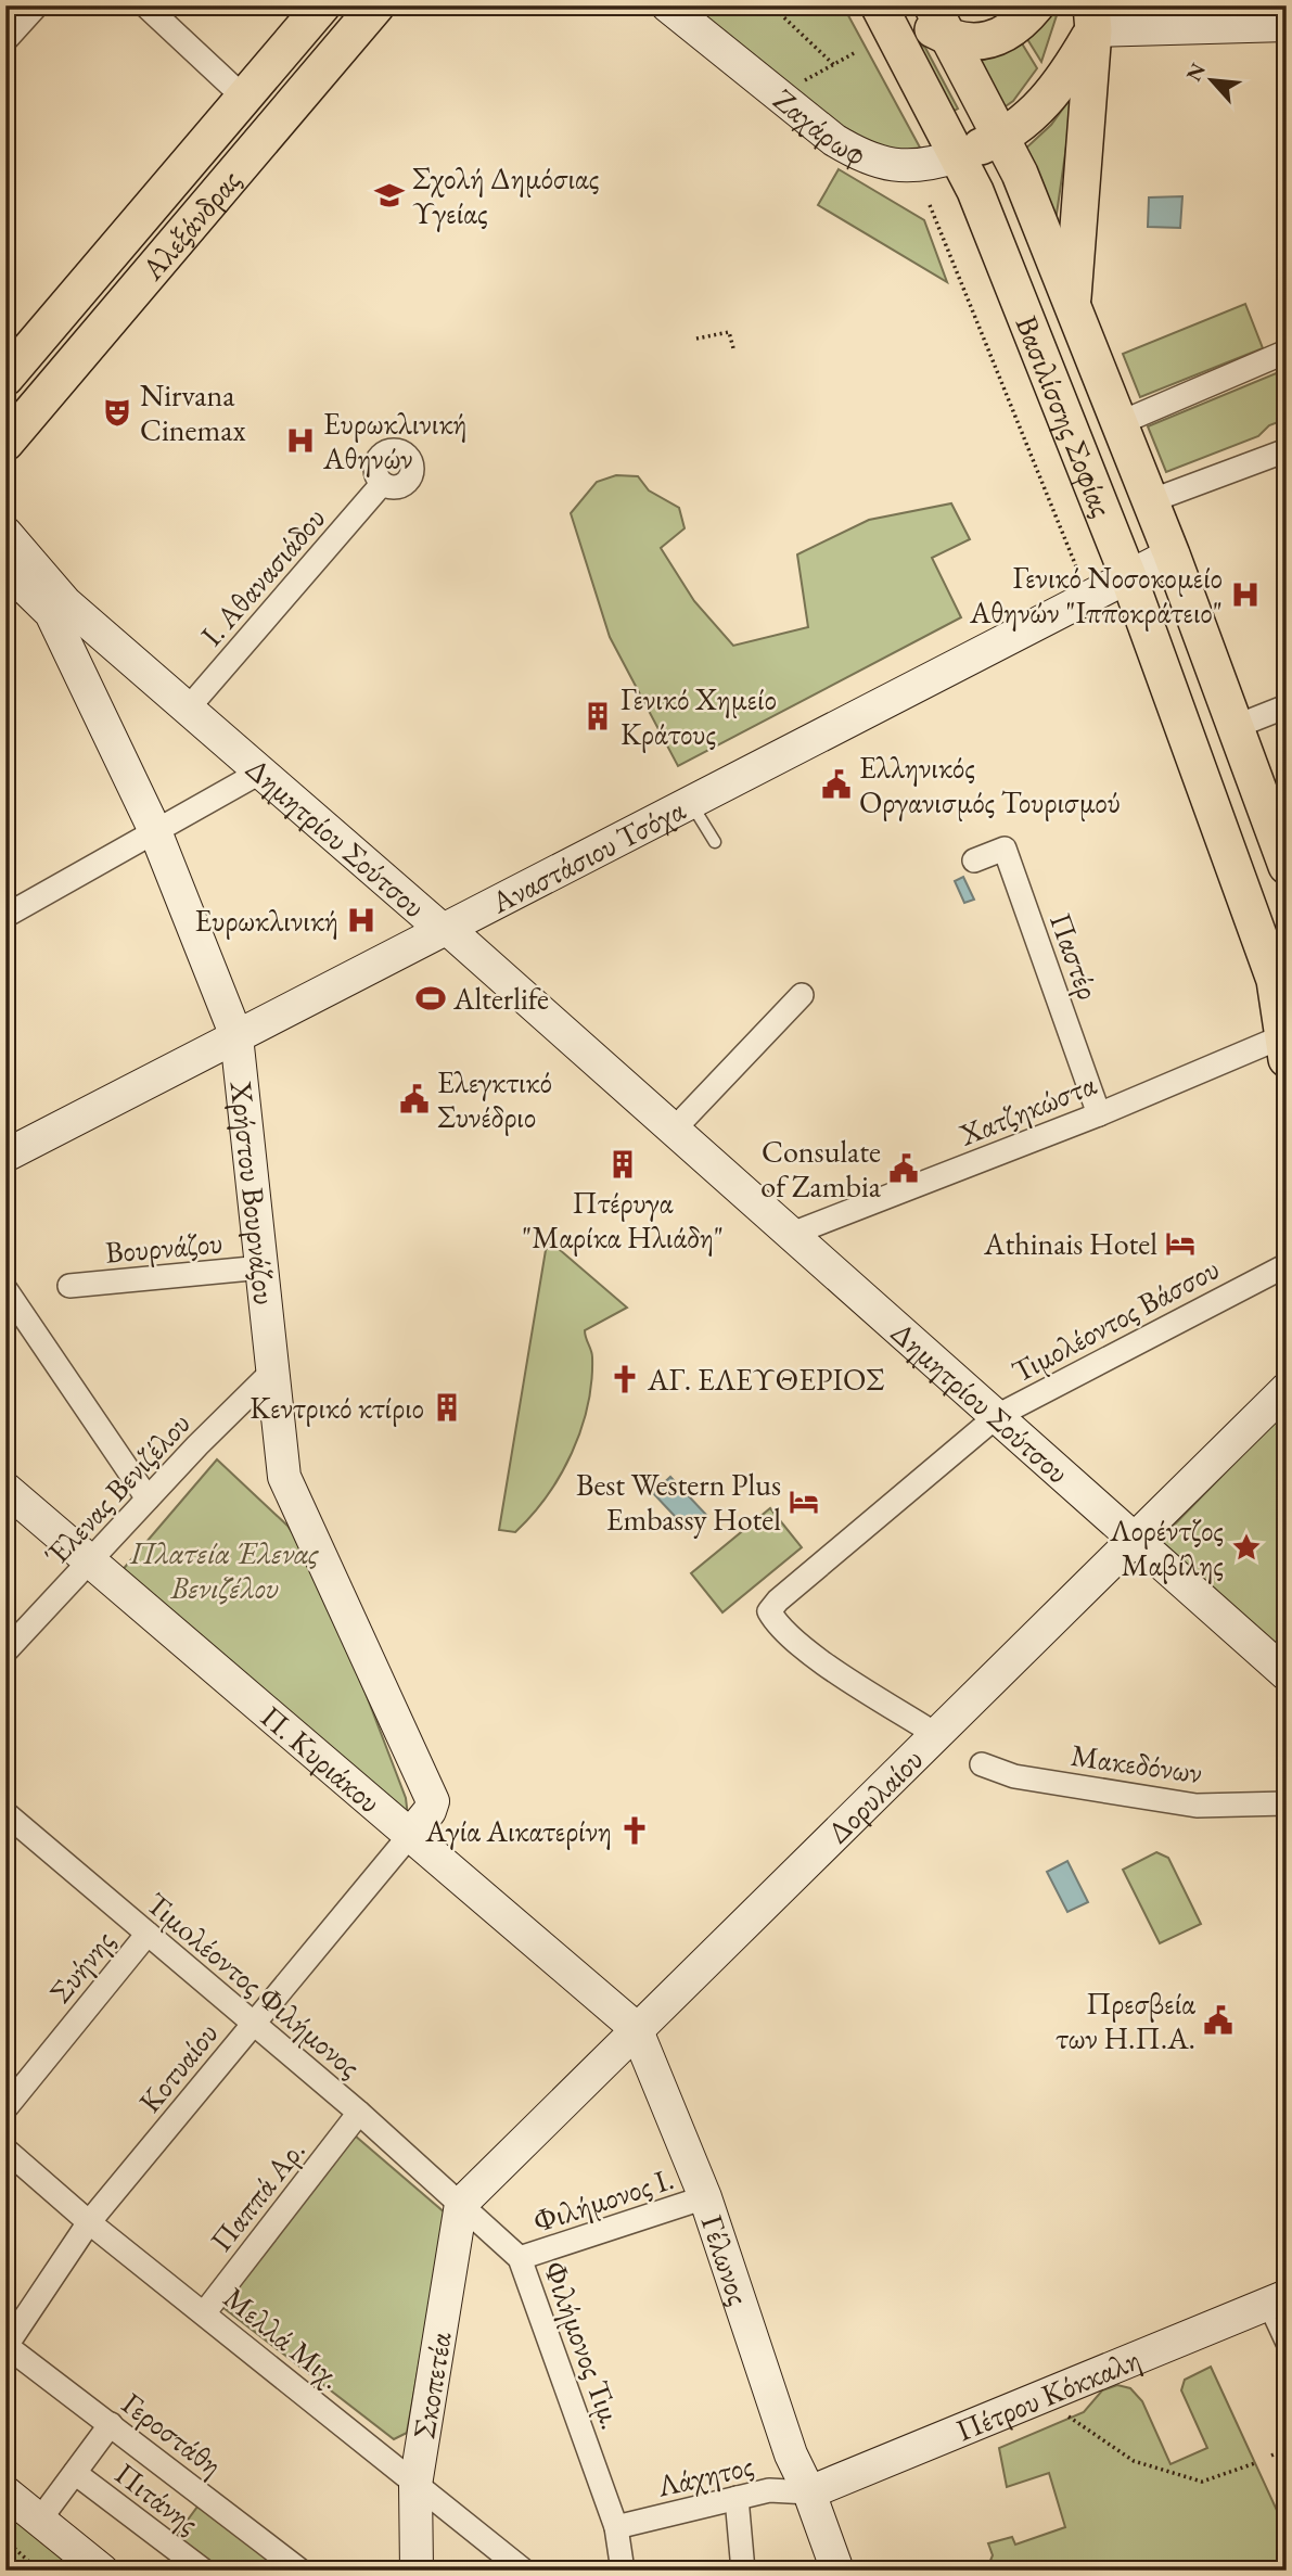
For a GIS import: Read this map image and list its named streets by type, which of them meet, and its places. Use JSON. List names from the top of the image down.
{
  "streets": {
    "main road": ["Ζαχάρωφ", "Αλεξάνδρας", "Βασιλίσσης Σοφίας"],
    "street": [
      "Ι. Αθανασιάδου",
      "Δημητρίου Σούτσου",
      "Αναστάσιου Τσόχα",
      "Παστέρ",
      "Χατζηκώστα",
      "Χρήστου Βουρνάζου",
      "Βουρνάζου",
      "Τιμολέοντος Βάσσου",
      "Έλενας Βενιζέλου",
      "Π. Κυριάκου",
      "Μακεδόνων",
      "Δορυλαίου",
      "Συήνης",
      "Τιμoλέοντος Φιλήμονος",
      "Κοτυαίου",
      "Παππά Αρ.",
      "Φιλήμονος Ι.",
      "Γέλωνος",
      "Μελλά Μιχ.",
      "Φιλήμονος Τιμ.",
      "Σκοπετέα",
      "Πέτρου Κόκκαλη",
      "Γεροστάθη",
      "Λάχητος",
      "Πιτάνης"
    ]
  },
  "crossings": [
    ["Ζαχάρωφ", "Βασιλίσσης Σοφίας"],
    ["Βασιλίσσης Σοφίας", "Αναστάσιου Τσόχα"],
    ["Βασιλίσσης Σοφίας", "Χατζηκώστα"],
    ["Ι. Αθανασιάδου", "Δημητρίου Σούτσου"],
    ["Δημητρίου Σούτσου", "Αναστάσιου Τσόχα"],
    ["Δημητρίου Σούτσου", "Χατζηκώστα"],
    ["Δημητρίου Σούτσου", "Τιμολέοντος Βάσσου"],
    ["Δημητρίου Σούτσου", "Δορυλαίου"],
    ["Αναστάσιου Τσόχα", "Χρήστου Βουρνάζου"],
    ["Παστέρ", "Χατζηκώστα"],
    ["Χρήστου Βουρνάζου", "Βουρνάζου"],
    ["Χρήστου Βουρνάζου", "Έλενας Βενιζέλου"],
    ["Χρήστου Βουρνάζου", "Π. Κυριάκου"],
    ["Χρήστου Βουρνάζου", "Κοτυαίου"],
    ["Τιμολέοντος Βάσσου", "Δορυλαίου"],
    ["Έλενας Βενιζέλου", "Π. Κυριάκου"],
    ["Π. Κυριάκου", "Δορυλαίου"],
    ["Π. Κυριάκου", "Κοτυαίου"],
    ["Π. Κυριάκου", "Γέλωνος"],
    ["Δορυλαίου", "Τιμoλέοντος Φιλήμονος"],
    ["Δορυλαίου", "Γέλωνος"],
    ["Δορυλαίου", "Φιλήμονος Τιμ."],
    ["Δορυλαίου", "Σκοπετέα"],
    ["Συήνης", "Τιμoλέοντος Φιλήμονος"],
    ["Τιμoλέοντος Φιλήμονος", "Κοτυαίου"],
    ["Τιμoλέοντος Φιλήμονος", "Παππά Αρ."],
    ["Τιμoλέοντος Φιλήμονος", "Φιλήμονος Τιμ."],
    ["Τιμoλέοντος Φιλήμονος", "Σκοπετέα"],
    ["Κοτυαίου", "Μελλά Μιχ."],
    ["Κοτυαίου", "Γεροστάθη"],
    ["Παππά Αρ.", "Μελλά Μιχ."],
    ["Φιλήμονος Ι.", "Γέλωνος"],
    ["Φιλήμονος Ι.", "Φιλήμονος Τιμ."],
    ["Γέλωνος", "Πέτρου Κόκκαλη"],
    ["Γέλωνος", "Λάχητος"],
    ["Μελλά Μιχ.", "Σκοπετέα"],
    ["Φιλήμονος Τιμ.", "Σκοπετέα"],
    ["Φιλήμονος Τιμ.", "Λάχητος"],
    ["Πέτρου Κόκκαλη", "Λάχητος"]
  ],
  "parks": ["Πλατεία Έλενας Βενιζέλου"],
  "places": {
    "school or university": ["Σχολή Δημόσιας Υγείας"],
    "theatre": ["Nirvana Cinemax"],
    "hospital": ["Ευρωκλινική Αθηνών", "Γενικό Νοσοκομείο Αθηνών \"Ιπποκράτειο\"", "Ευρωκλινική"],
    "building": ["Γενικό Χημείο Κράτους", "Πτέρυγα \"Μαρίκα Ηλιάδη\"", "Κεντρικό κτίριο"],
    "public building": [
      "Ελληνικός Οργανισμός Τουρισμού",
      "Ελεγκτικό Συνέδριο",
      "Consulate of Zambia",
      "Πρεσβεία των Η.Π.Α."
    ],
    "sports": ["Alterlife"],
    "hotel": ["Athinais Hotel", "Best Western Plus Embassy Hotel"],
    "church": ["ΑΓ. ΕΛΕΥΘΕΡΙΟΣ", "Αγία Αικατερίνη"],
    "place": ["Λορέντζος Μαβίλης"]
  },
  "north": "top left"
}
